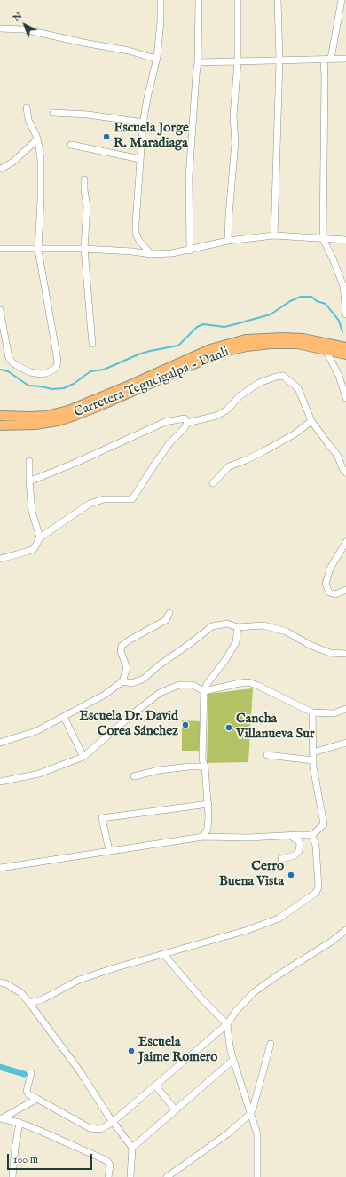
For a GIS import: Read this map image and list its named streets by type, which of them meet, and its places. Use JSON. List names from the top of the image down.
{
  "streets": {
    "highway": ["Carretera Tegucigalpa - Danli"]
  },
  "places": [
    "Escuela Jorge R. Maradiaga",
    "Escuela Dr. David Corea Sánchez",
    "Cancha Villanueva Sur",
    "Cerro Buena Vista",
    "Escuela Jaime Romero"
  ],
  "scale_bar": "100 m",
  "north": "top left"
}
